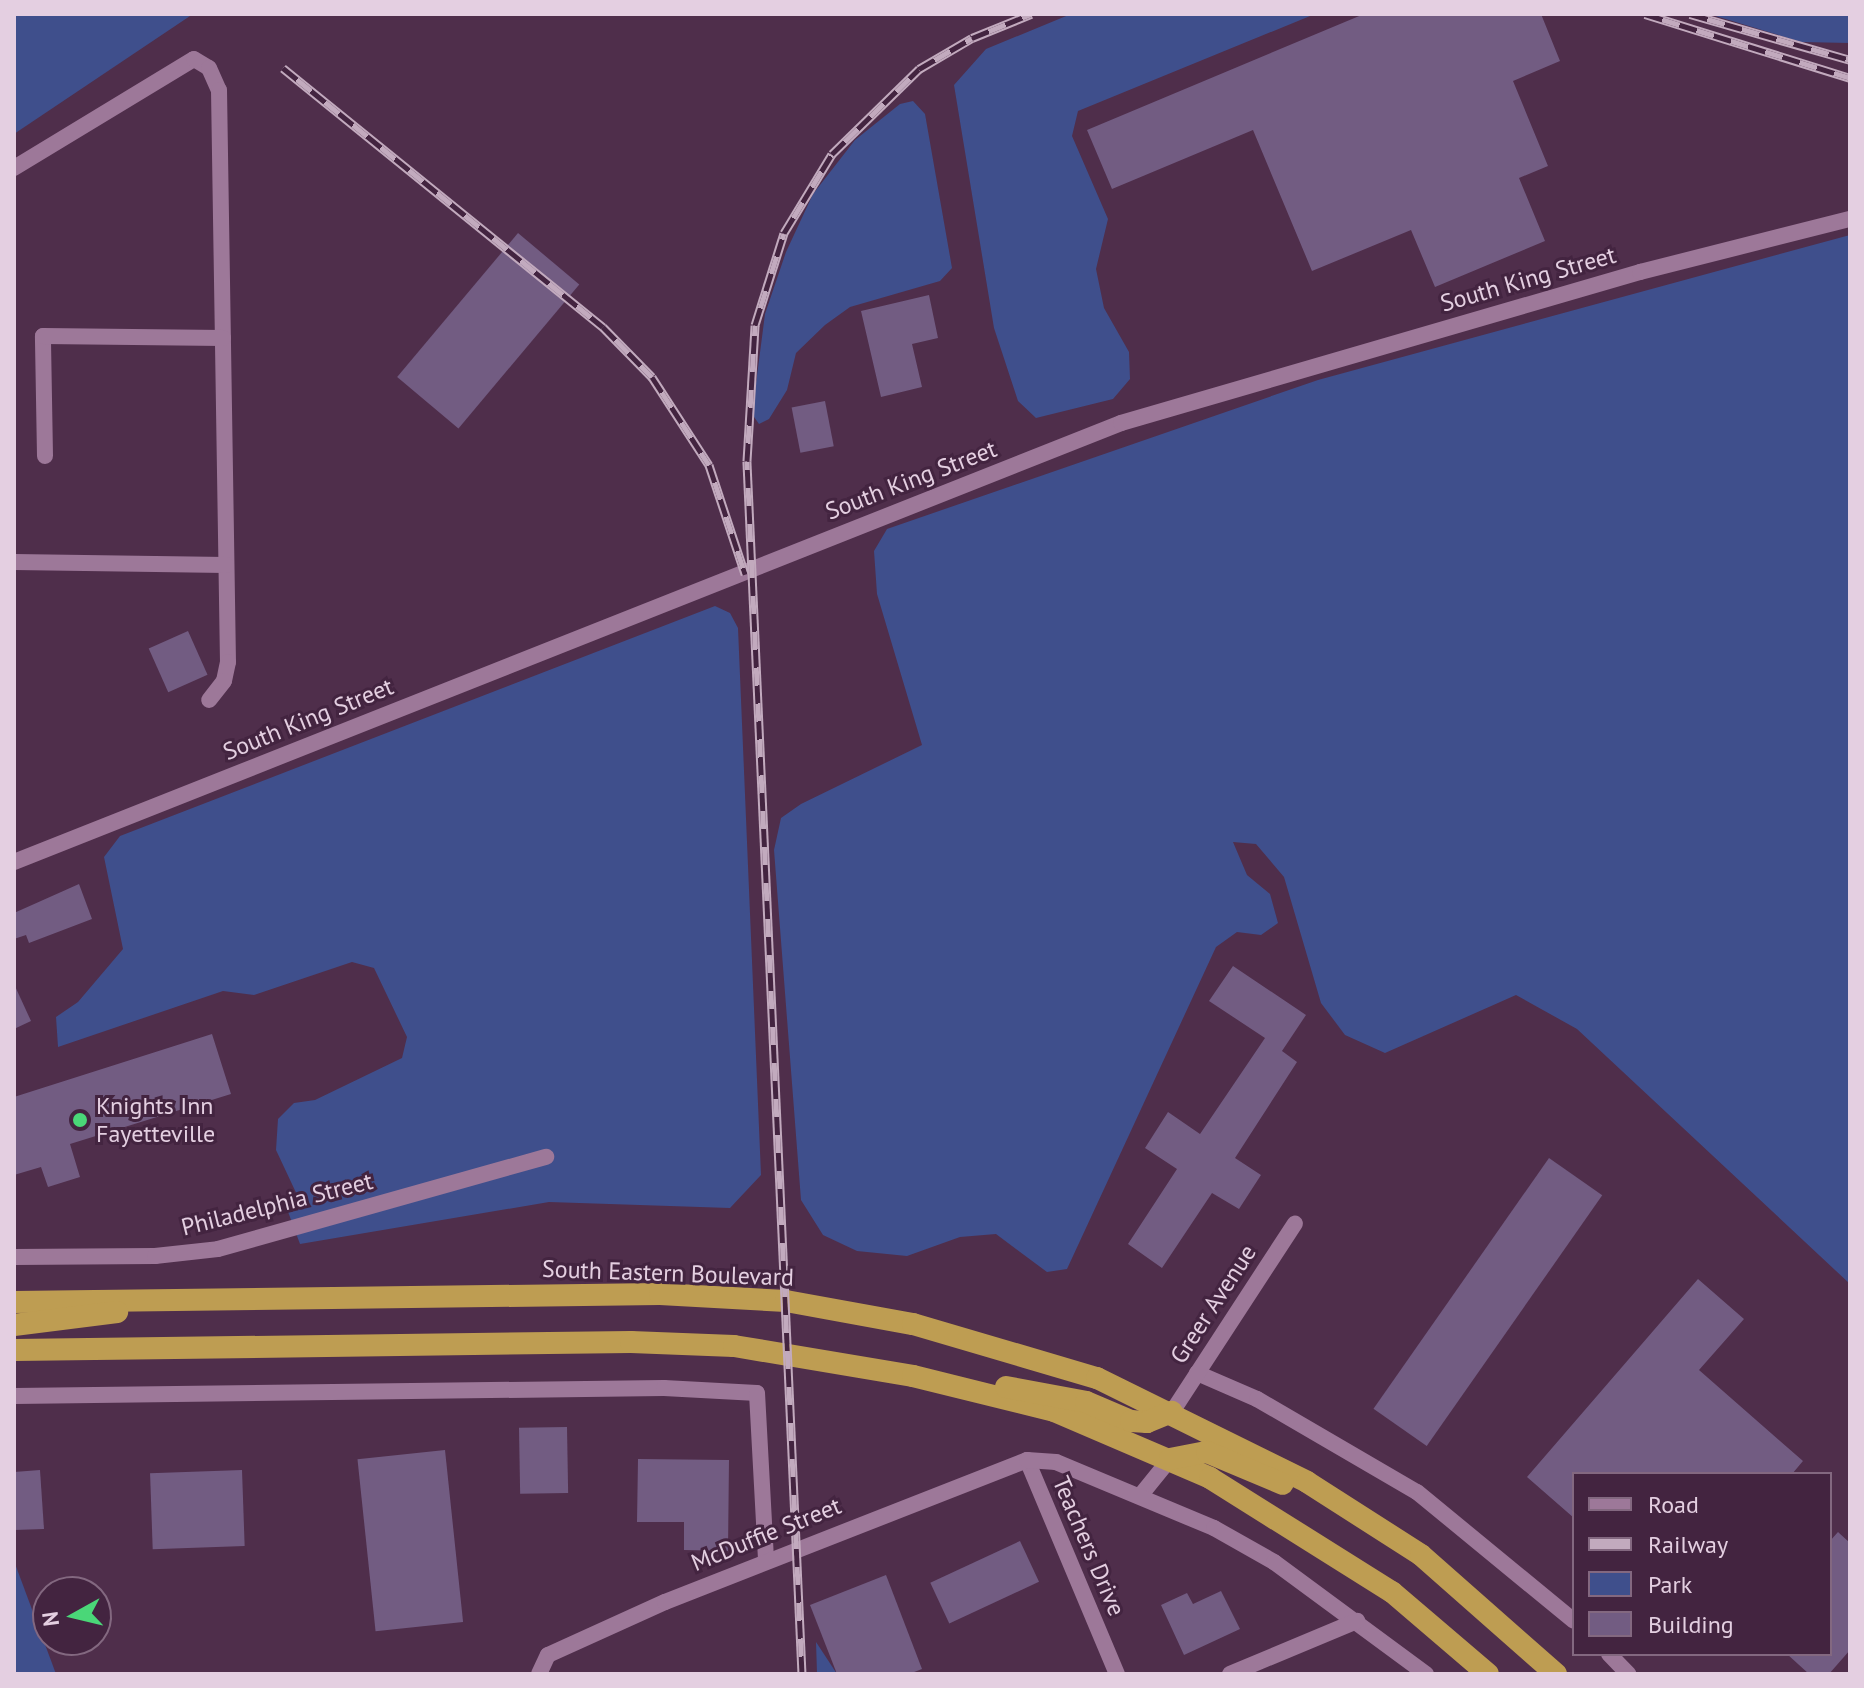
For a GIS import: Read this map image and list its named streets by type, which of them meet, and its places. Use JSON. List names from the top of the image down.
{
  "streets": {
    "highway": ["South Eastern Boulevard"],
    "street": [
      "South King Street",
      "Philadelphia Street",
      "Greer Avenue",
      "McDuffie Street",
      "Teachers Drive"
    ]
  },
  "crossings": [
    ["South Eastern Boulevard", "Greer Avenue"],
    ["McDuffie Street", "Teachers Drive"]
  ],
  "places": ["Knights Inn Fayetteville"],
  "legend": [
    "Road",
    "Railway",
    "Park",
    "Building"
  ],
  "north": "left"
}
